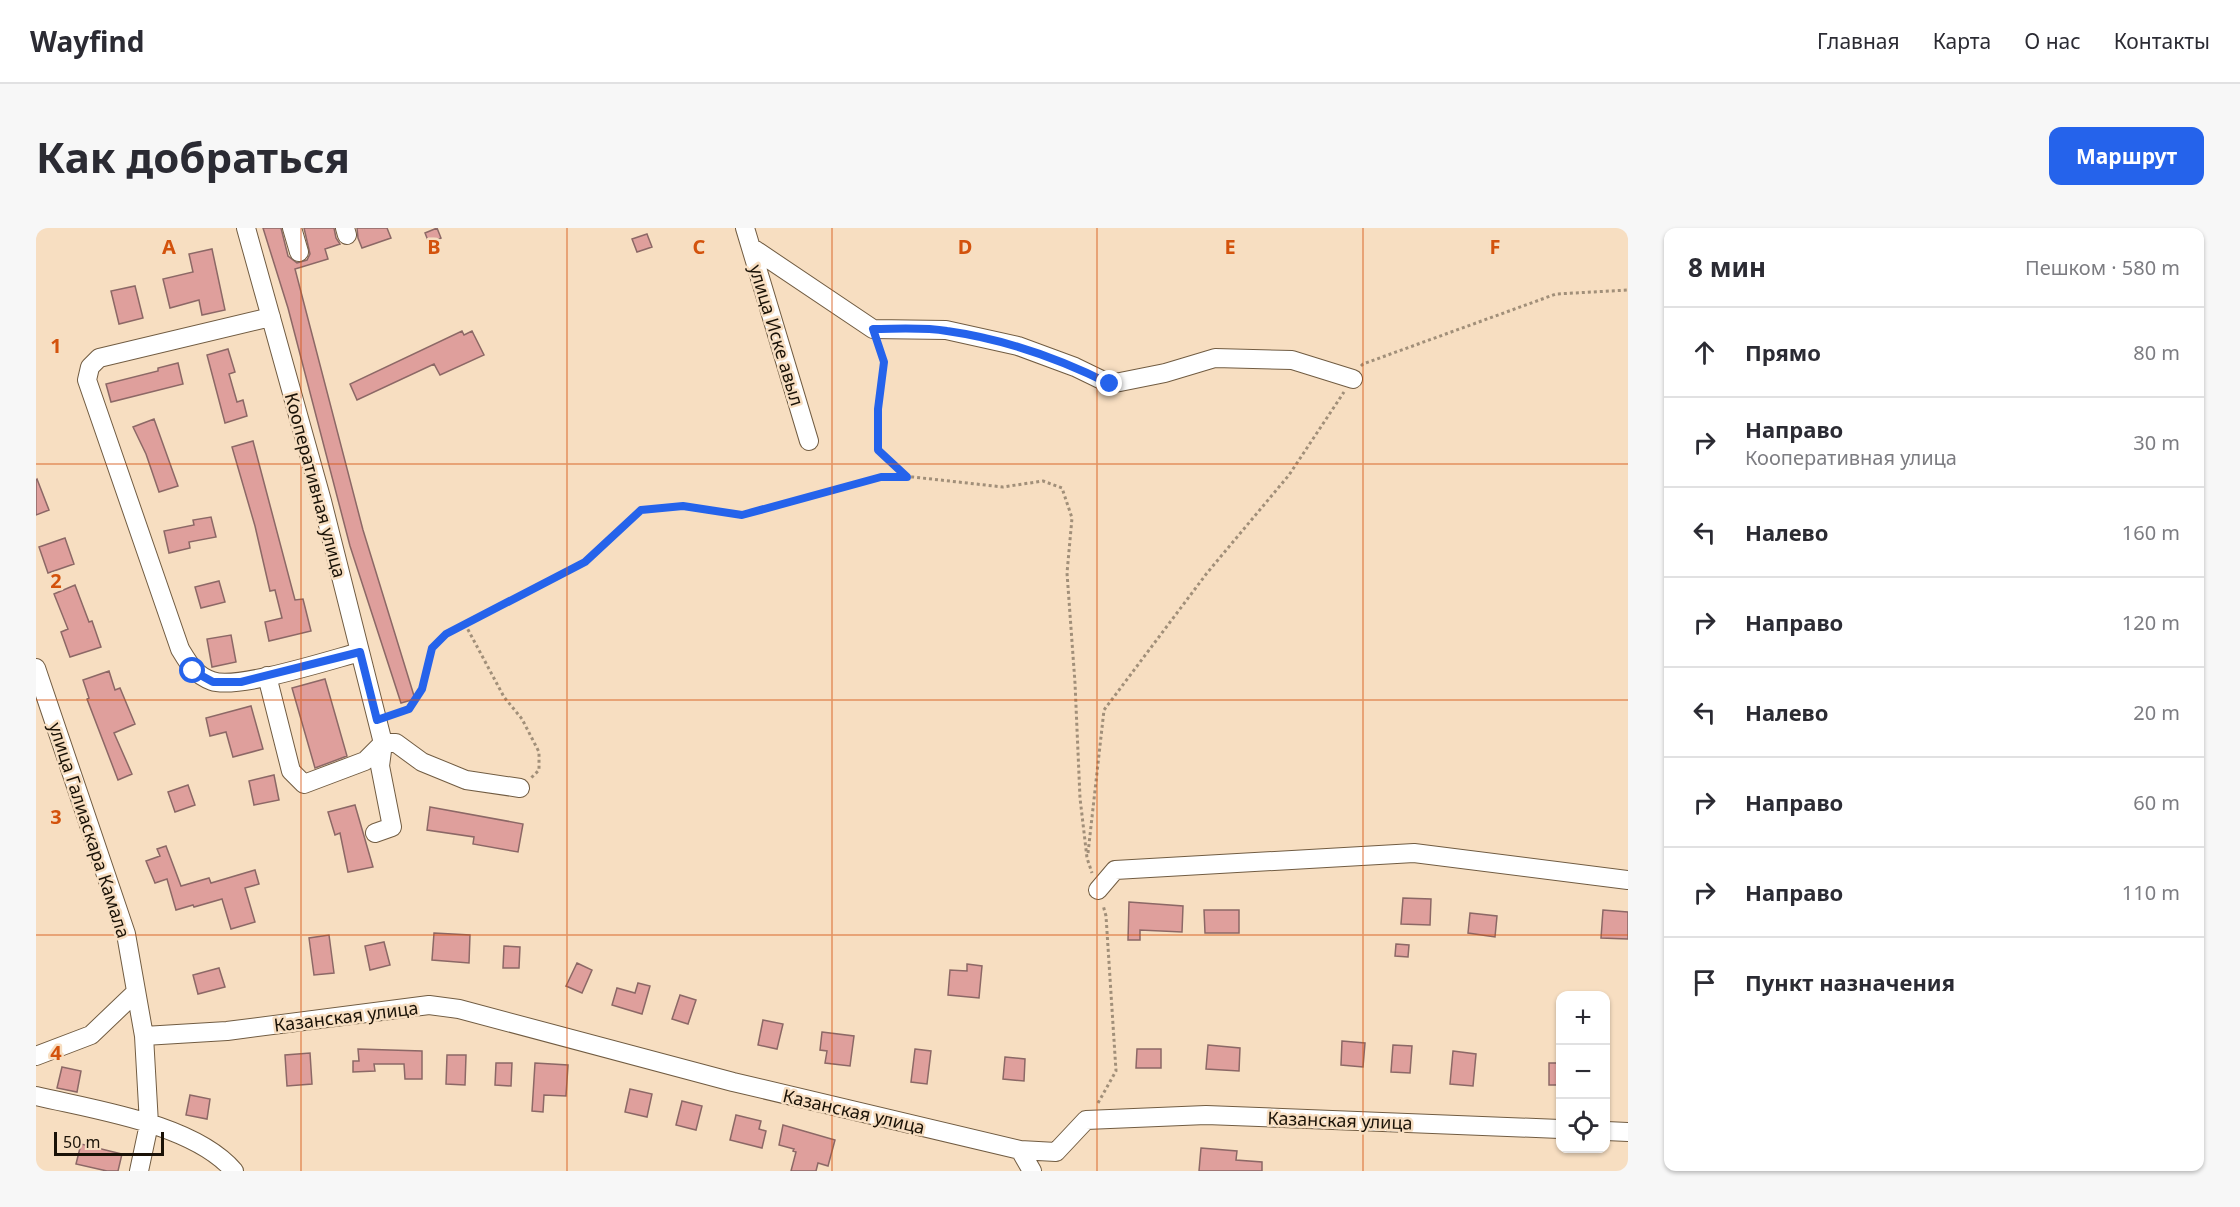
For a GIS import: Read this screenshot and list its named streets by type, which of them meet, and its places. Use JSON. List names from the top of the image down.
{
  "streets": {
    "street": [
      "улица Иске авыл",
      "Кооперативная улица",
      "улица Галиаскара Камала",
      "Казанская улица"
    ]
  },
  "crossings": [
    ["улица Галиаскара Камала", "Казанская улица"]
  ],
  "scale_bar": "50 m",
  "page": {
    "header": "Wayfind",
    "nav": [
      "Главная",
      "Карта",
      "О нас",
      "Контакты"
    ],
    "buttons": "Маршрут",
    "title": "Как добраться",
    "heading": ["8 мин", "Пешком · 580 m"],
    "list": [
      ["Прямо", "80 m"],
      ["Направо", "Кооперативная улица", "30 m"],
      ["Налево", "160 m"],
      ["Направо", "120 m"],
      ["Налево", "20 m"],
      ["Направо", "60 m"],
      ["Направо", "110 m"],
      "Пункт назначения"
    ],
    "map_buttons": ["+", "−"],
    "scale": "50 m"
  },
  "grid": {
    "columns": [
      "A",
      "B",
      "C",
      "D",
      "E",
      "F"
    ],
    "rows": [
      "1",
      "2",
      "3",
      "4"
    ]
  }
}
